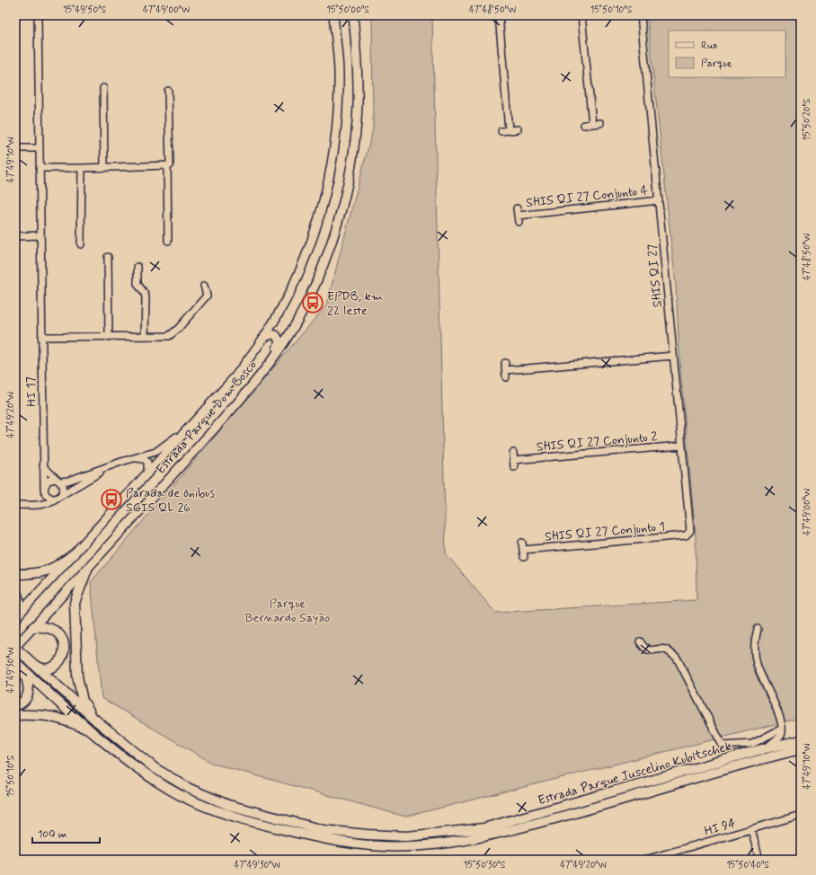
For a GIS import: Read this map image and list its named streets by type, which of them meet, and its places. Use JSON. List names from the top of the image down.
{
  "streets": {
    "highway": ["Estrada Parque Juscelino Kubitschek"],
    "main road": ["Estrada Parque Dom Bosco"],
    "street": [
      "SHIS QI 27 Conjunto 4",
      "SHIS QI 27",
      "HI 17",
      "SHIS QI 27 Conjunto 2",
      "SHIS QI 27 Conjunto 1",
      "HI 94"
    ]
  },
  "crossings": [
    ["SHIS QI 27 Conjunto 4", "SHIS QI 27"],
    ["SHIS QI 27", "SHIS QI 27 Conjunto 2"],
    ["SHIS QI 27", "SHIS QI 27 Conjunto 1"],
    ["Estrada Parque Dom Bosco", "Estrada Parque Juscelino Kubitschek"]
  ],
  "parks": ["Parque Bernardo Sayão"],
  "places": {
    "bus stop": ["EPDB, km 22 leste", "Parada de ônibus SGIS QL 26"]
  },
  "legend": ["Rua", "Parque"],
  "scale_bar": "100 m",
  "coordinates": [
    "15°49'50\"S",
    "47°49'00\"W",
    "15°50'00\"S",
    "47°48'50\"W",
    "15°50'10\"S",
    "15°50'20\"S",
    "47°49'10\"W",
    "47°49'20\"W",
    "47°49'30\"W",
    "15°50'30\"S",
    "15°50'40\"S"
  ]
}
